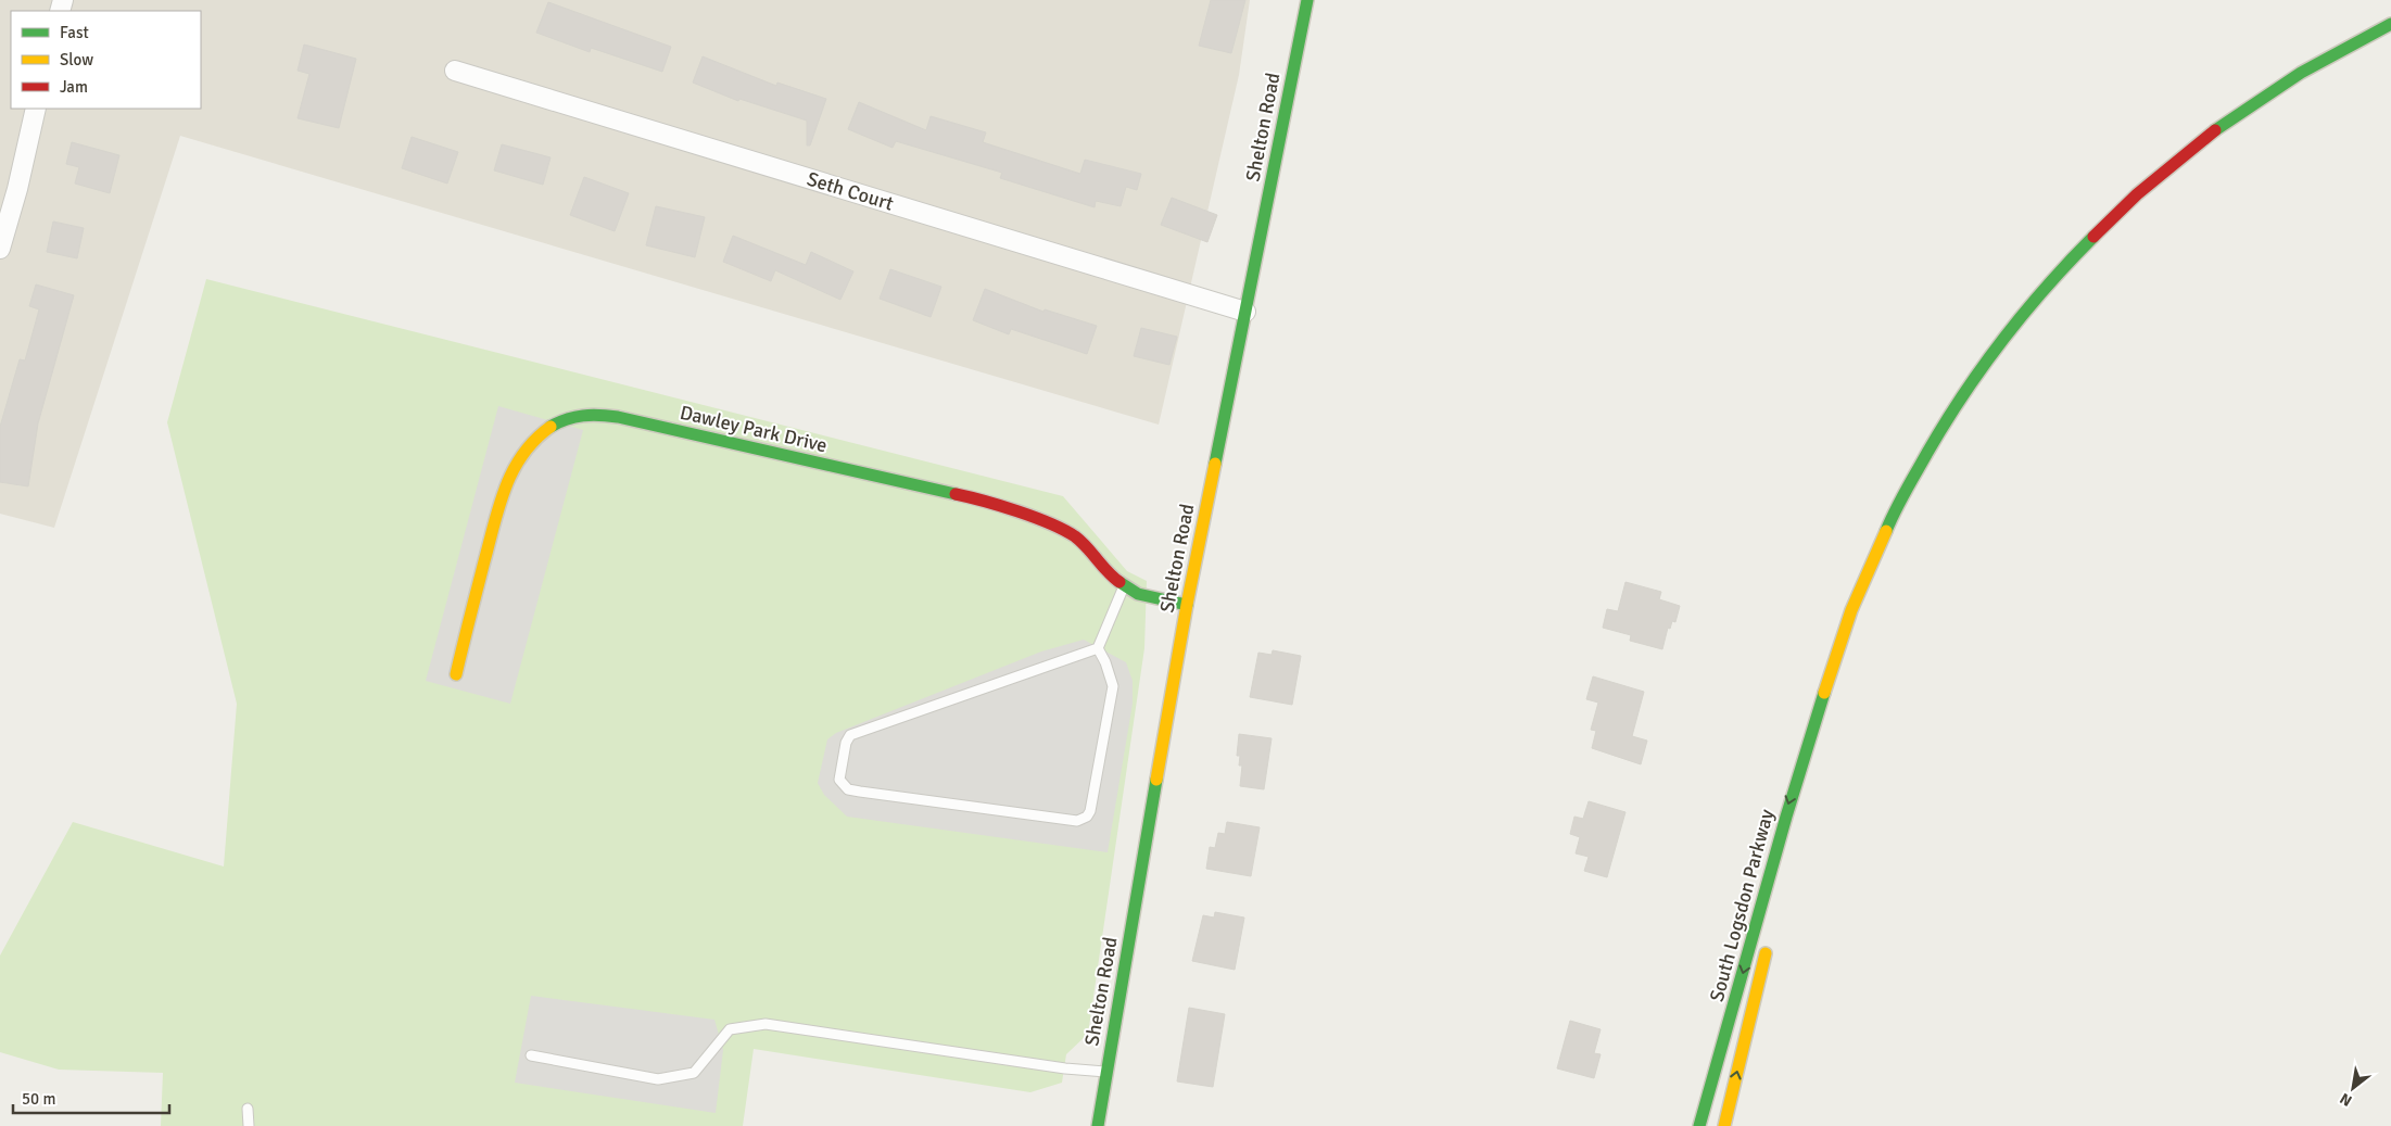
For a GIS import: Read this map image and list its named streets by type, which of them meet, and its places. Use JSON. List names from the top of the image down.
{
  "streets": {
    "street": [
      "Shelton Road",
      "Seth Court",
      "Dawley Park Drive",
      "South Logsdon Parkway"
    ]
  },
  "crossings": [
    ["Shelton Road", "Seth Court"],
    ["Shelton Road", "Dawley Park Drive"]
  ],
  "legend": ["Fast", "Slow", "Jam"],
  "scale_bar": "50 m",
  "north": "bottom left"
}
